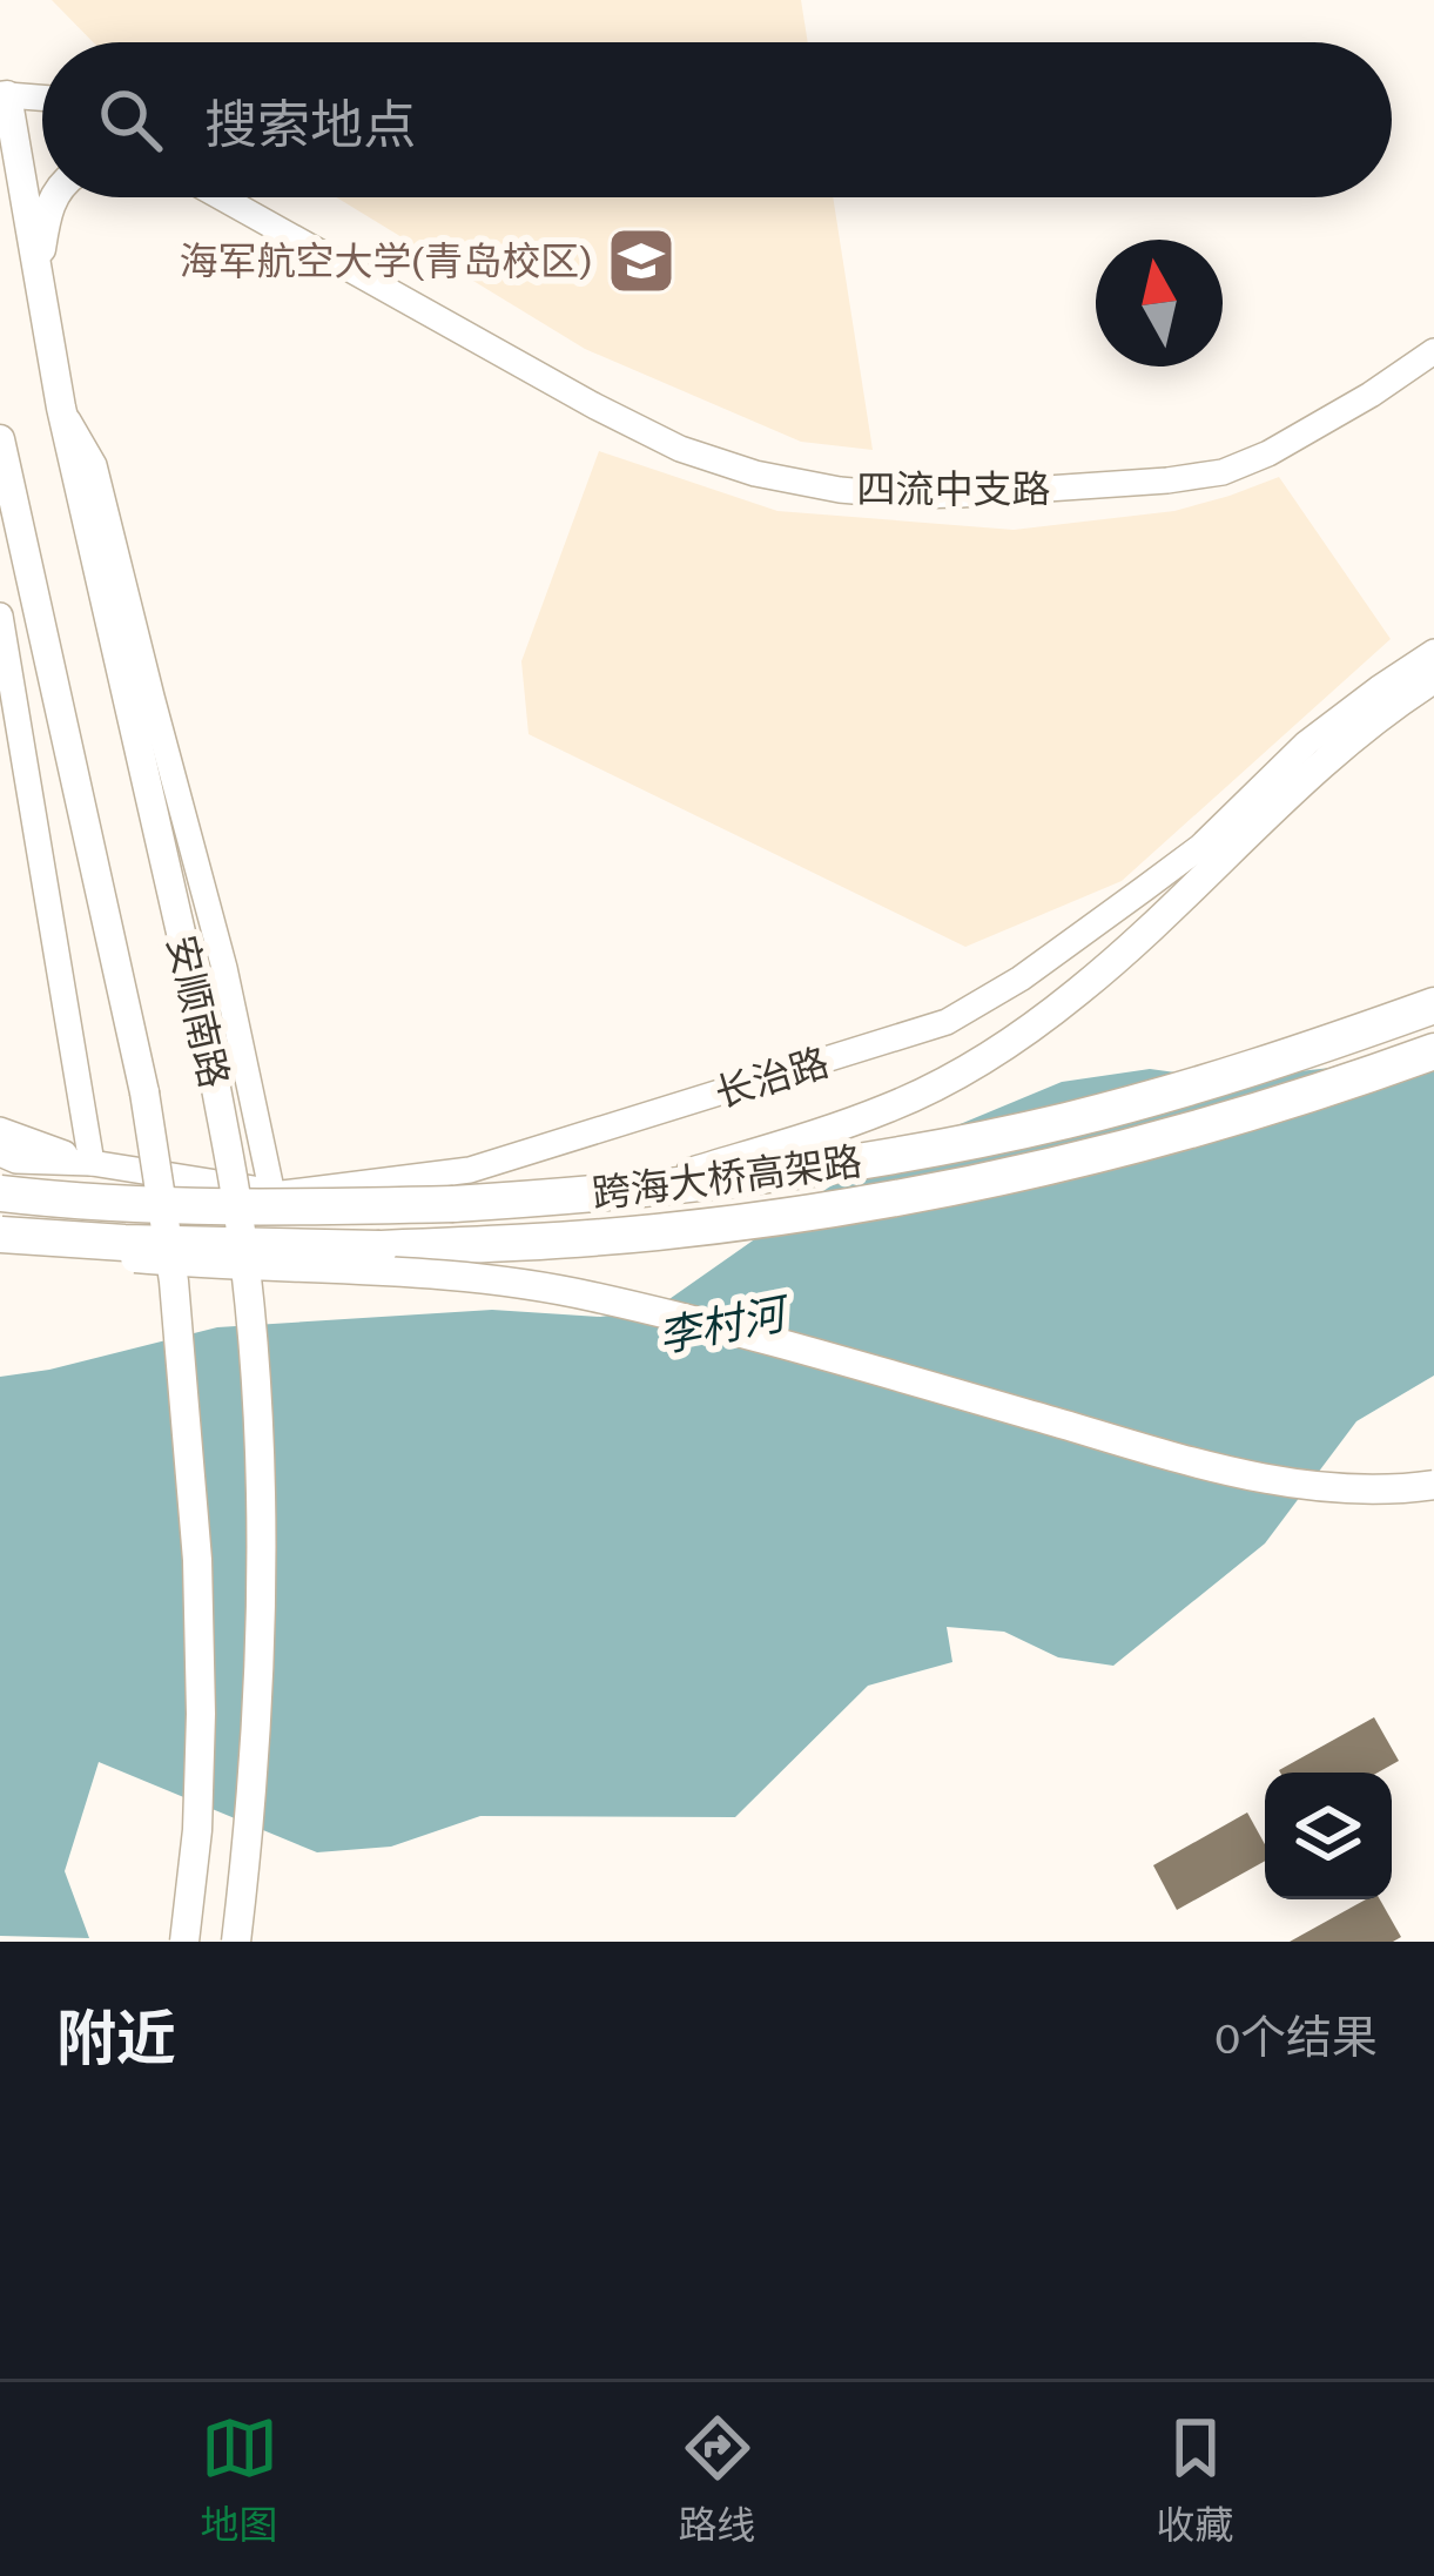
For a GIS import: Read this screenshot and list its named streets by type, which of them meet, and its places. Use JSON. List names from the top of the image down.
{
  "streets": {
    "highway": ["跨海大桥高架路"],
    "main road": ["安顺南路"],
    "street": ["四流中支路", "长治路"]
  },
  "water": ["李村河"],
  "places": {
    "school or university": ["海军航空大学(青岛校区)"]
  },
  "north": "top",
  "page": {
    "search": "搜索地点",
    "heading": ["附近", "0个结果"],
    "nav": ["地图", "路线", "收藏"]
  }
}
